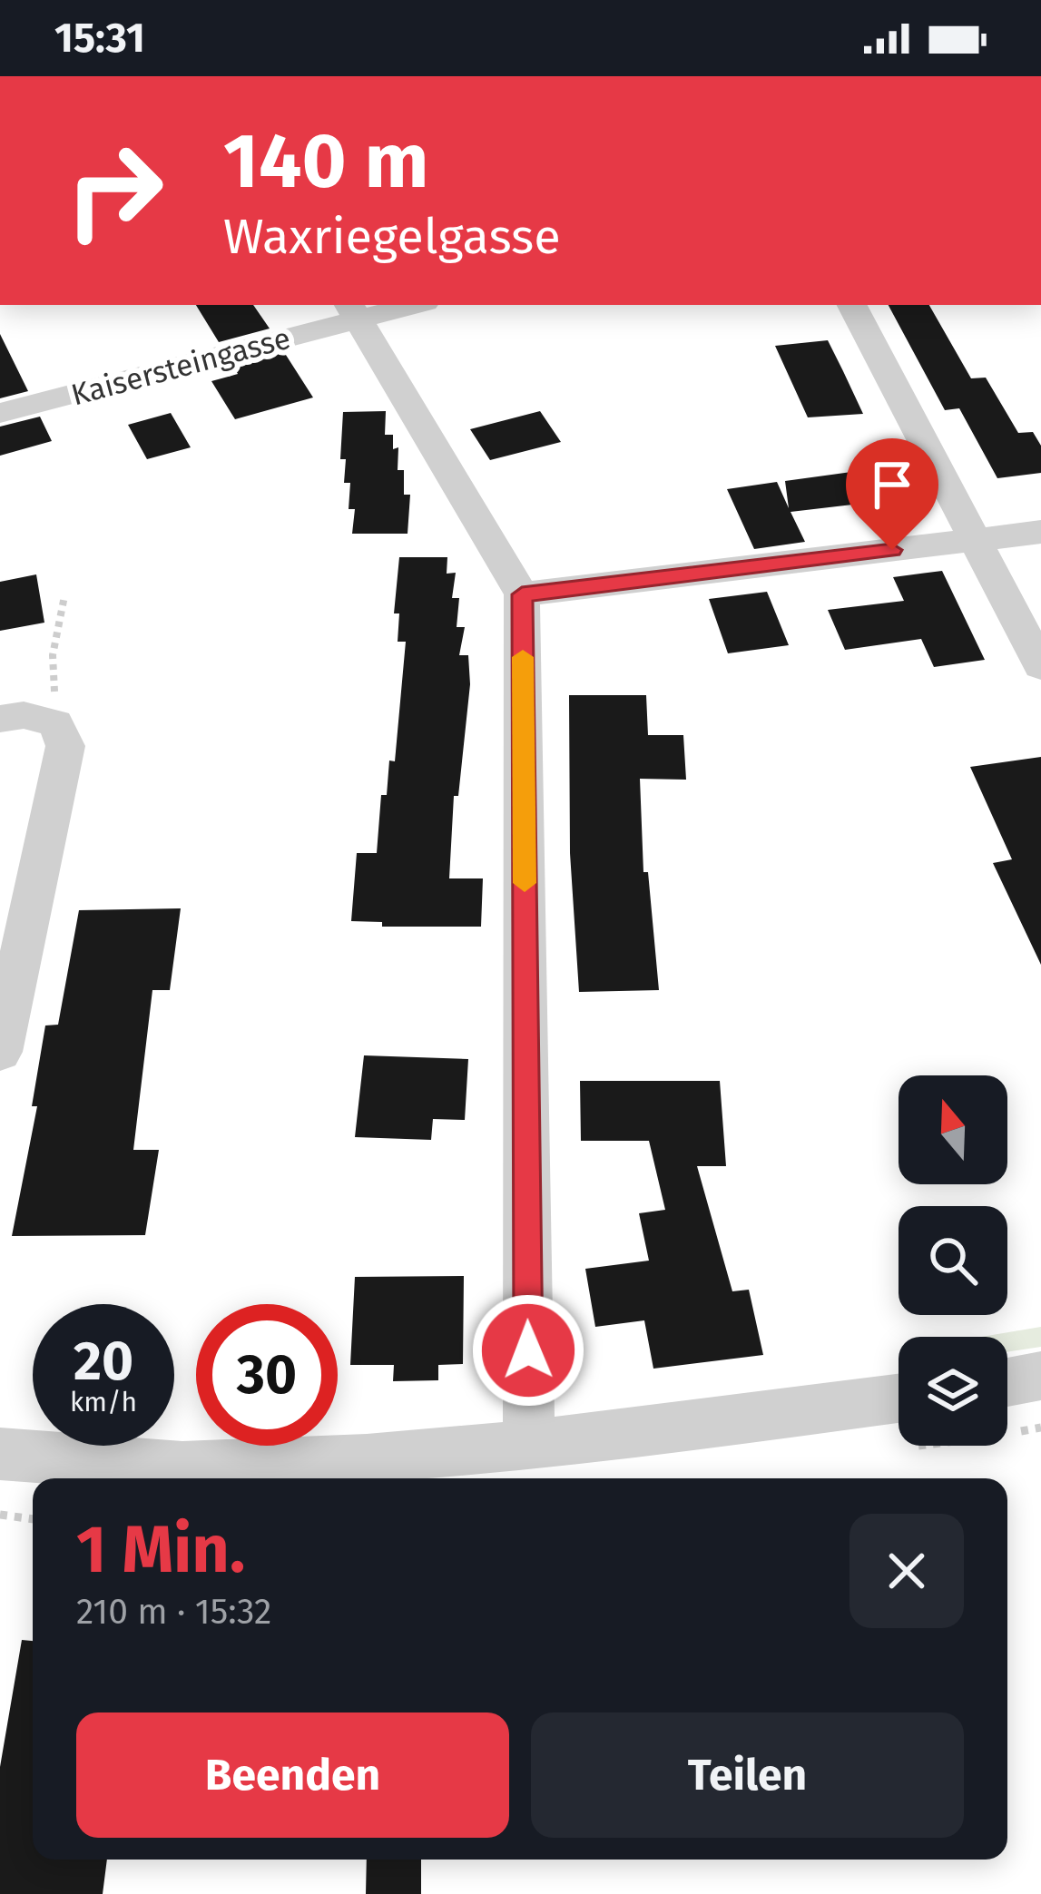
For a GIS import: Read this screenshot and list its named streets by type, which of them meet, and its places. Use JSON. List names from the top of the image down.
{
  "streets": {
    "street": ["Kaisersteingasse"]
  },
  "north": "top",
  "page": {
    "status": "15:31",
    "turn": ["140 m", "Waxriegelgasse"],
    "speed": "20 km/h",
    "limit": "30",
    "heading": ["1 Min.", "210 m · 15:32"],
    "buttons": ["Beenden", "Teilen"]
  }
}
